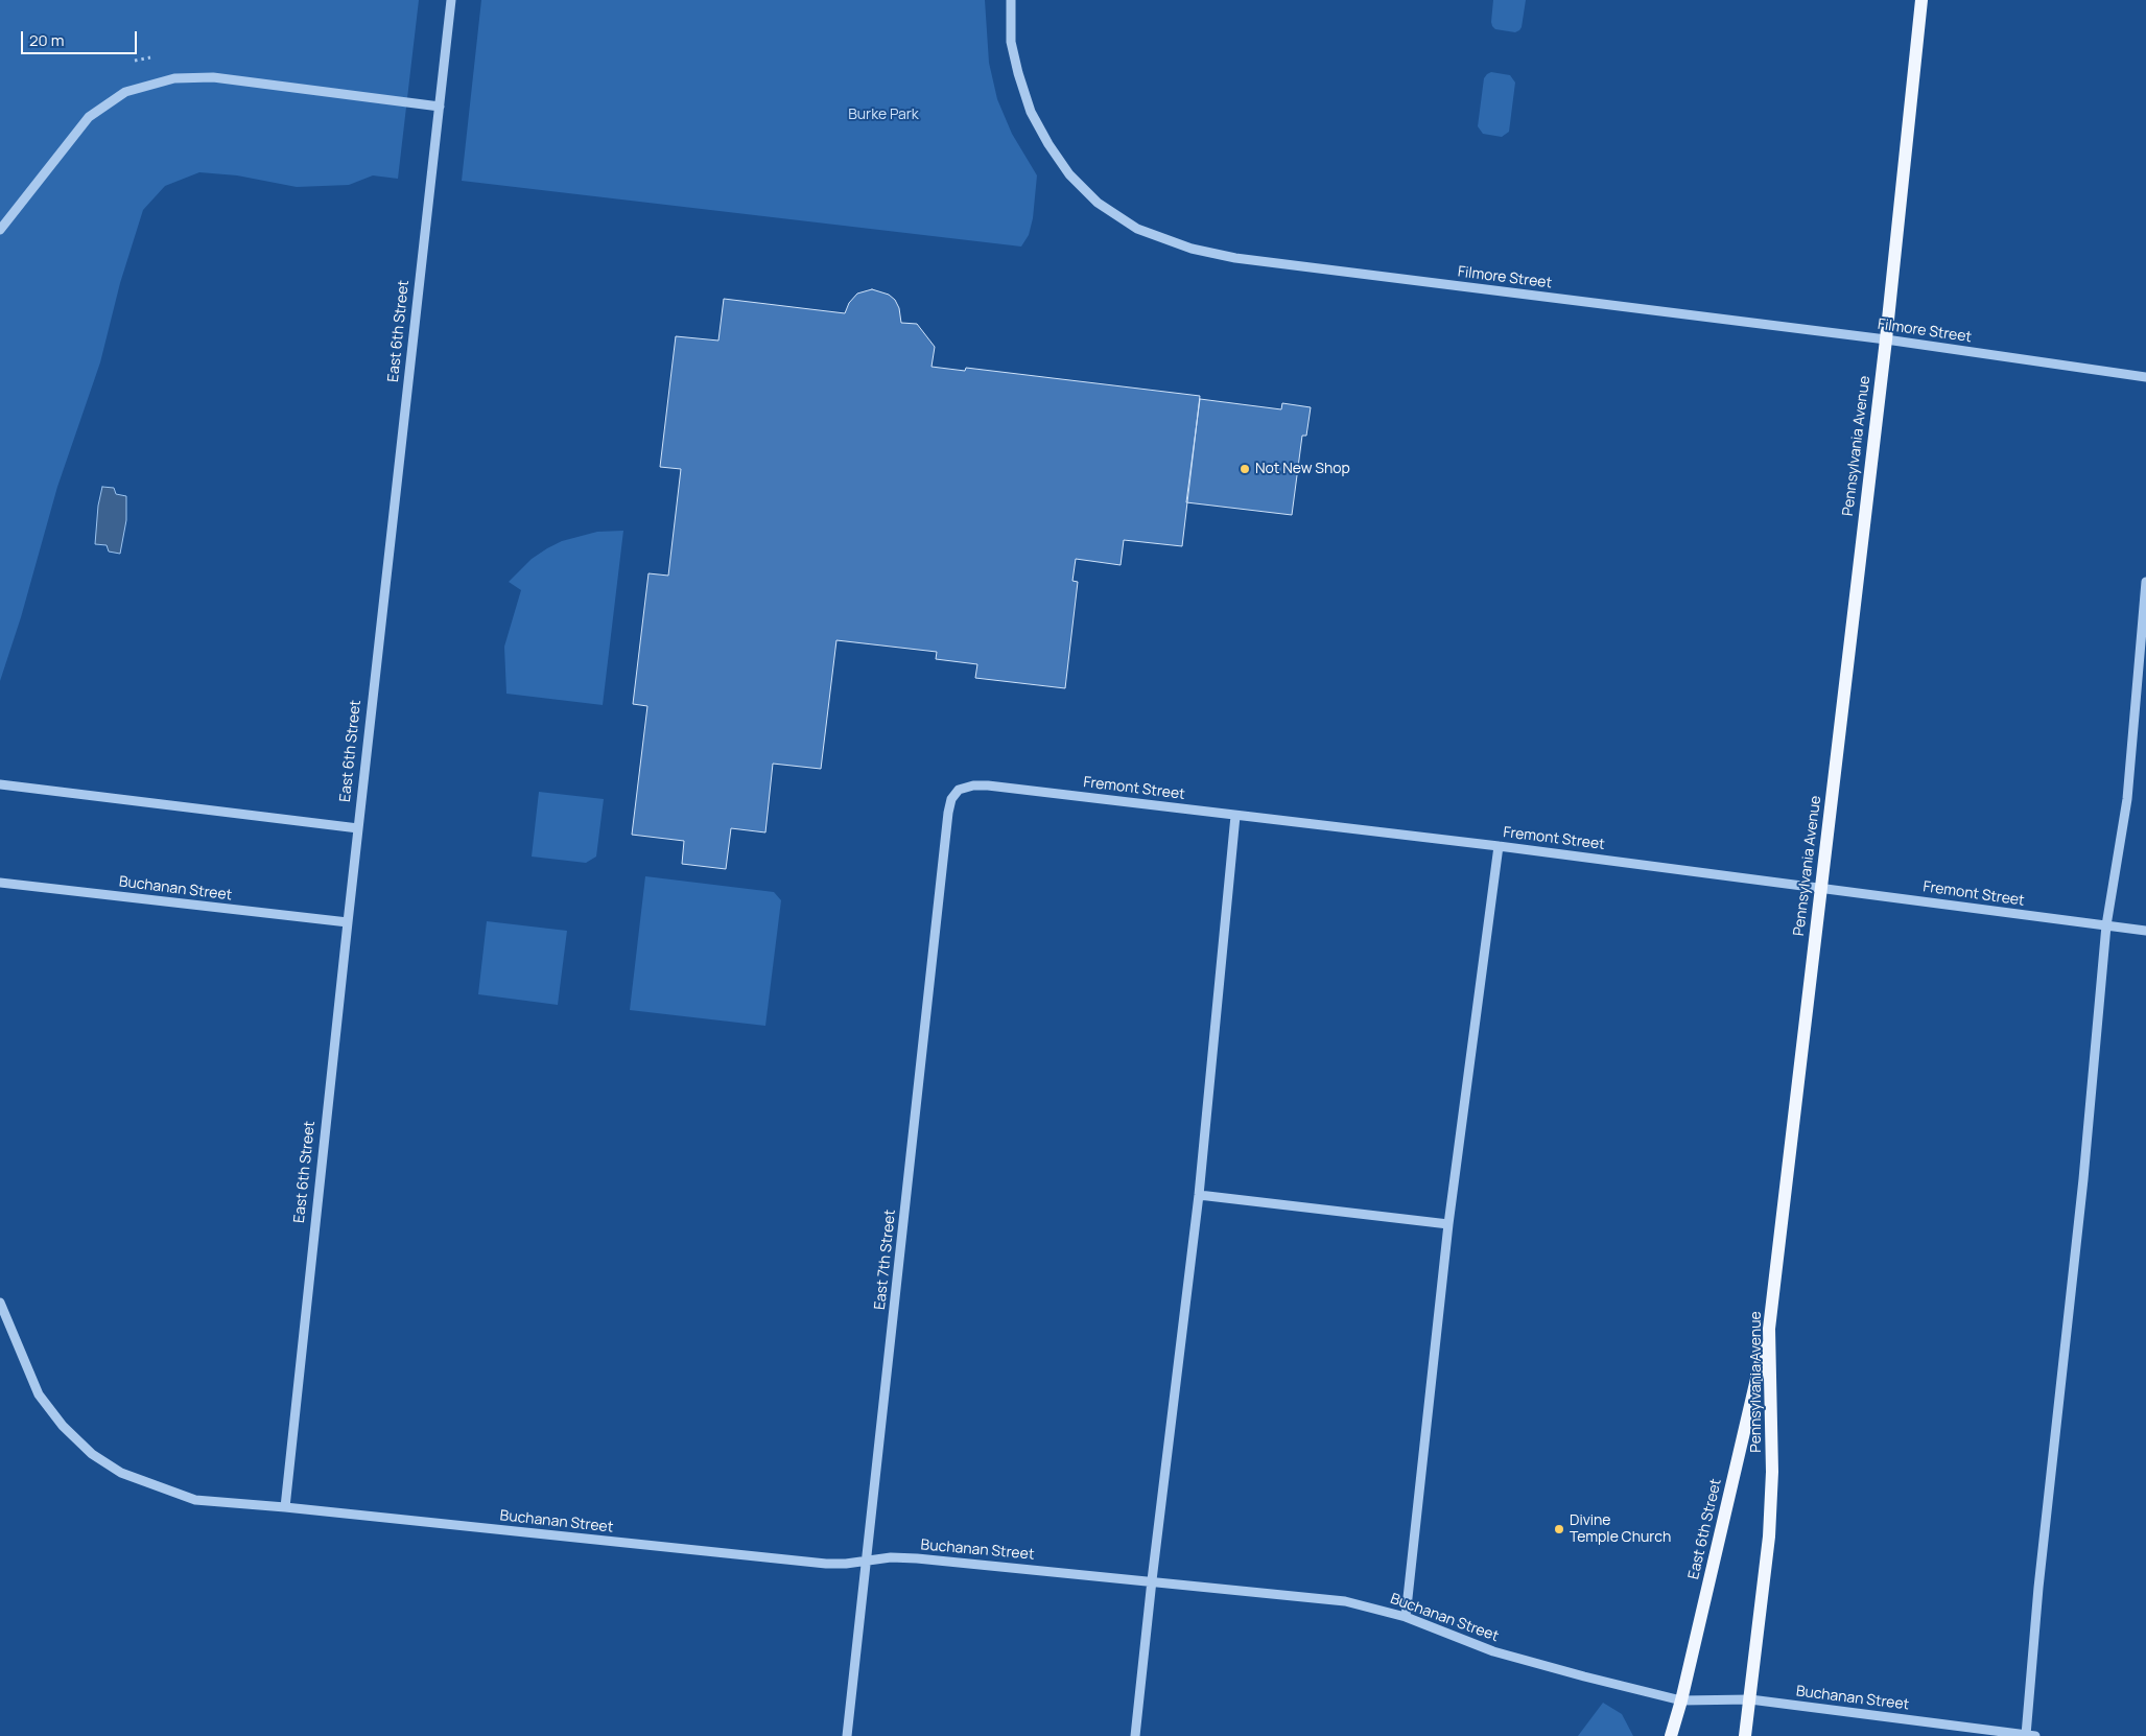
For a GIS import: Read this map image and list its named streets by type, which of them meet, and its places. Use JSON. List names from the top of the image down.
{
  "streets": {
    "main road": ["East 6th Street", "Pennsylvania Avenue"],
    "street": [
      "Filmore Street",
      "Fremont Street",
      "Buchanan Street",
      "East 7th Street"
    ]
  },
  "crossings": [
    ["Filmore Street", "Pennsylvania Avenue"],
    ["East 6th Street", "Pennsylvania Avenue"],
    ["East 6th Street", "Buchanan Street"],
    ["Pennsylvania Avenue", "Fremont Street"],
    ["Pennsylvania Avenue", "Buchanan Street"],
    ["Fremont Street", "East 7th Street"],
    ["Buchanan Street", "East 7th Street"]
  ],
  "parks": ["Burke Park"],
  "places": ["Not New Shop", "Divine Temple Church"],
  "scale_bar": "20 m"
}
